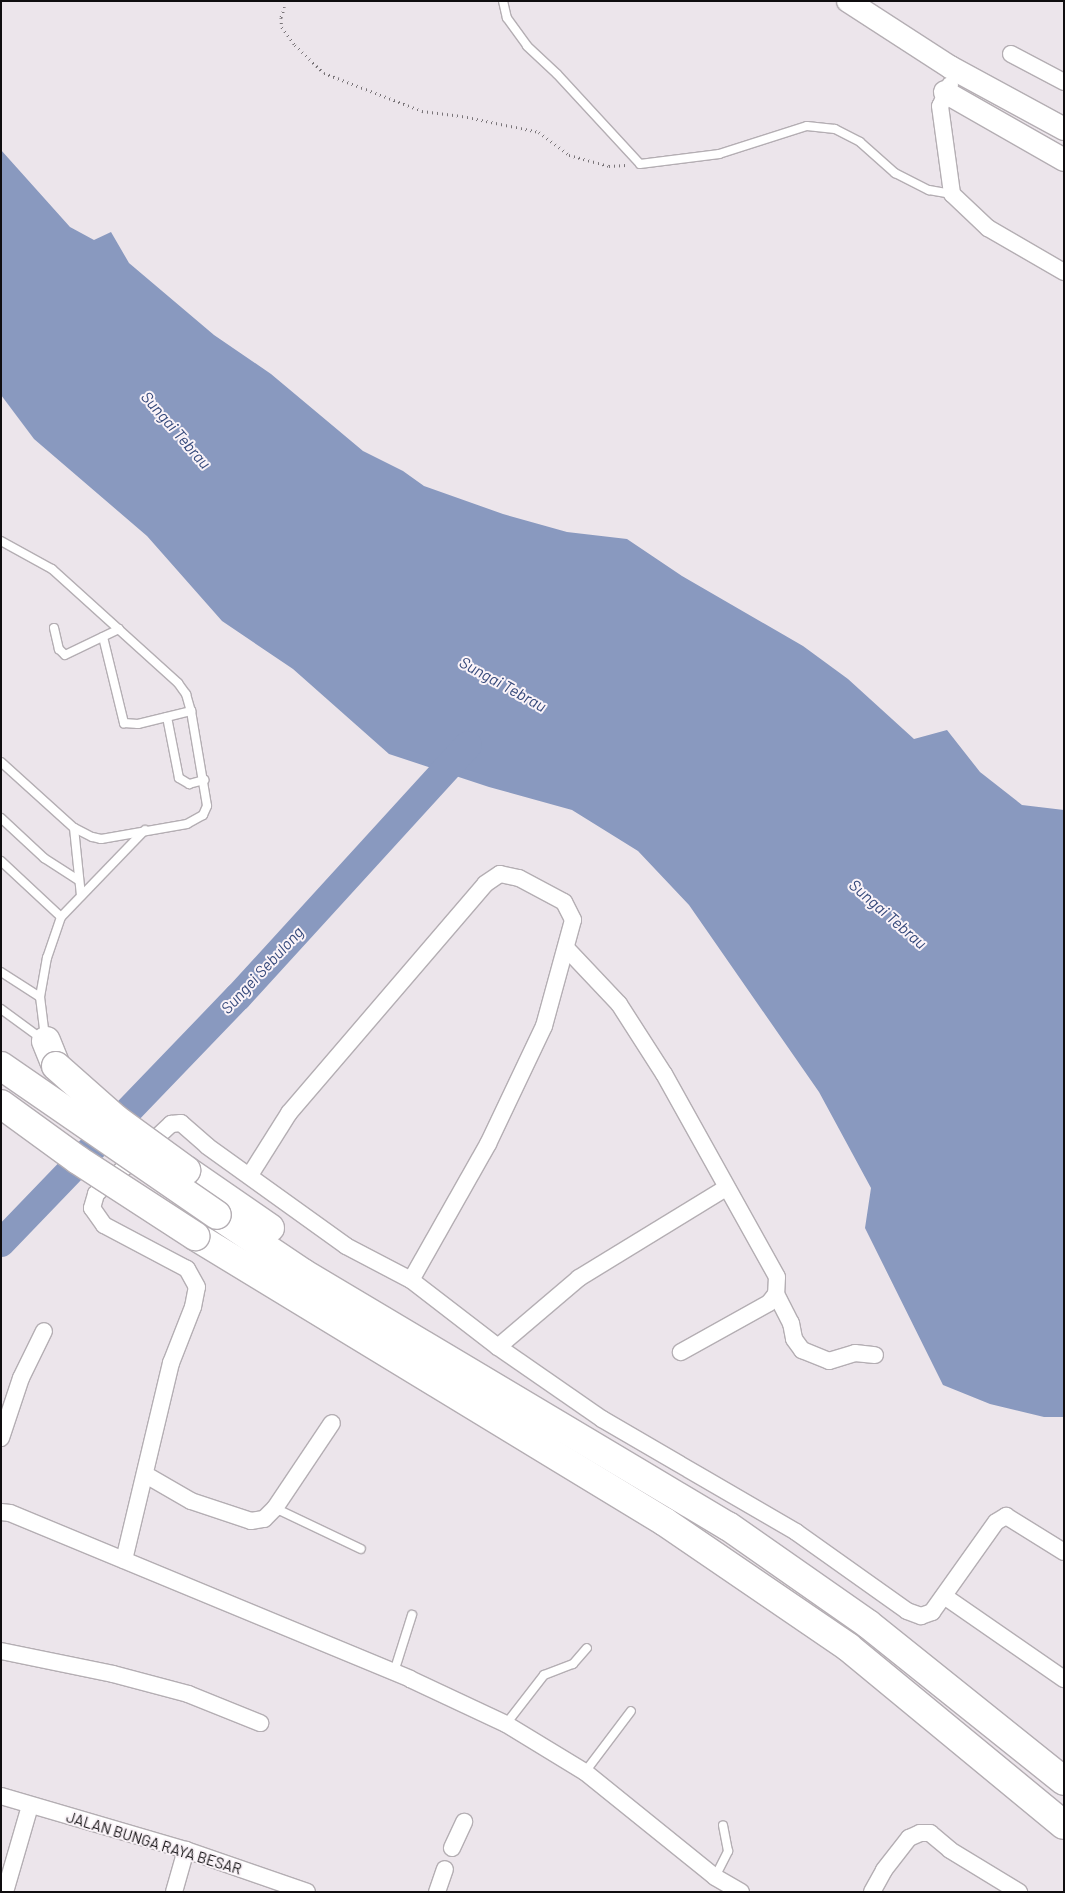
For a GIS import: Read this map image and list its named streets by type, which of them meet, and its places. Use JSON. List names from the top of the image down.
{
  "streets": {
    "street": ["JALAN BUNGA RAYA BESAR"]
  },
  "water": ["Sungai Tebrau", "Sungei Sebulong"]
}
